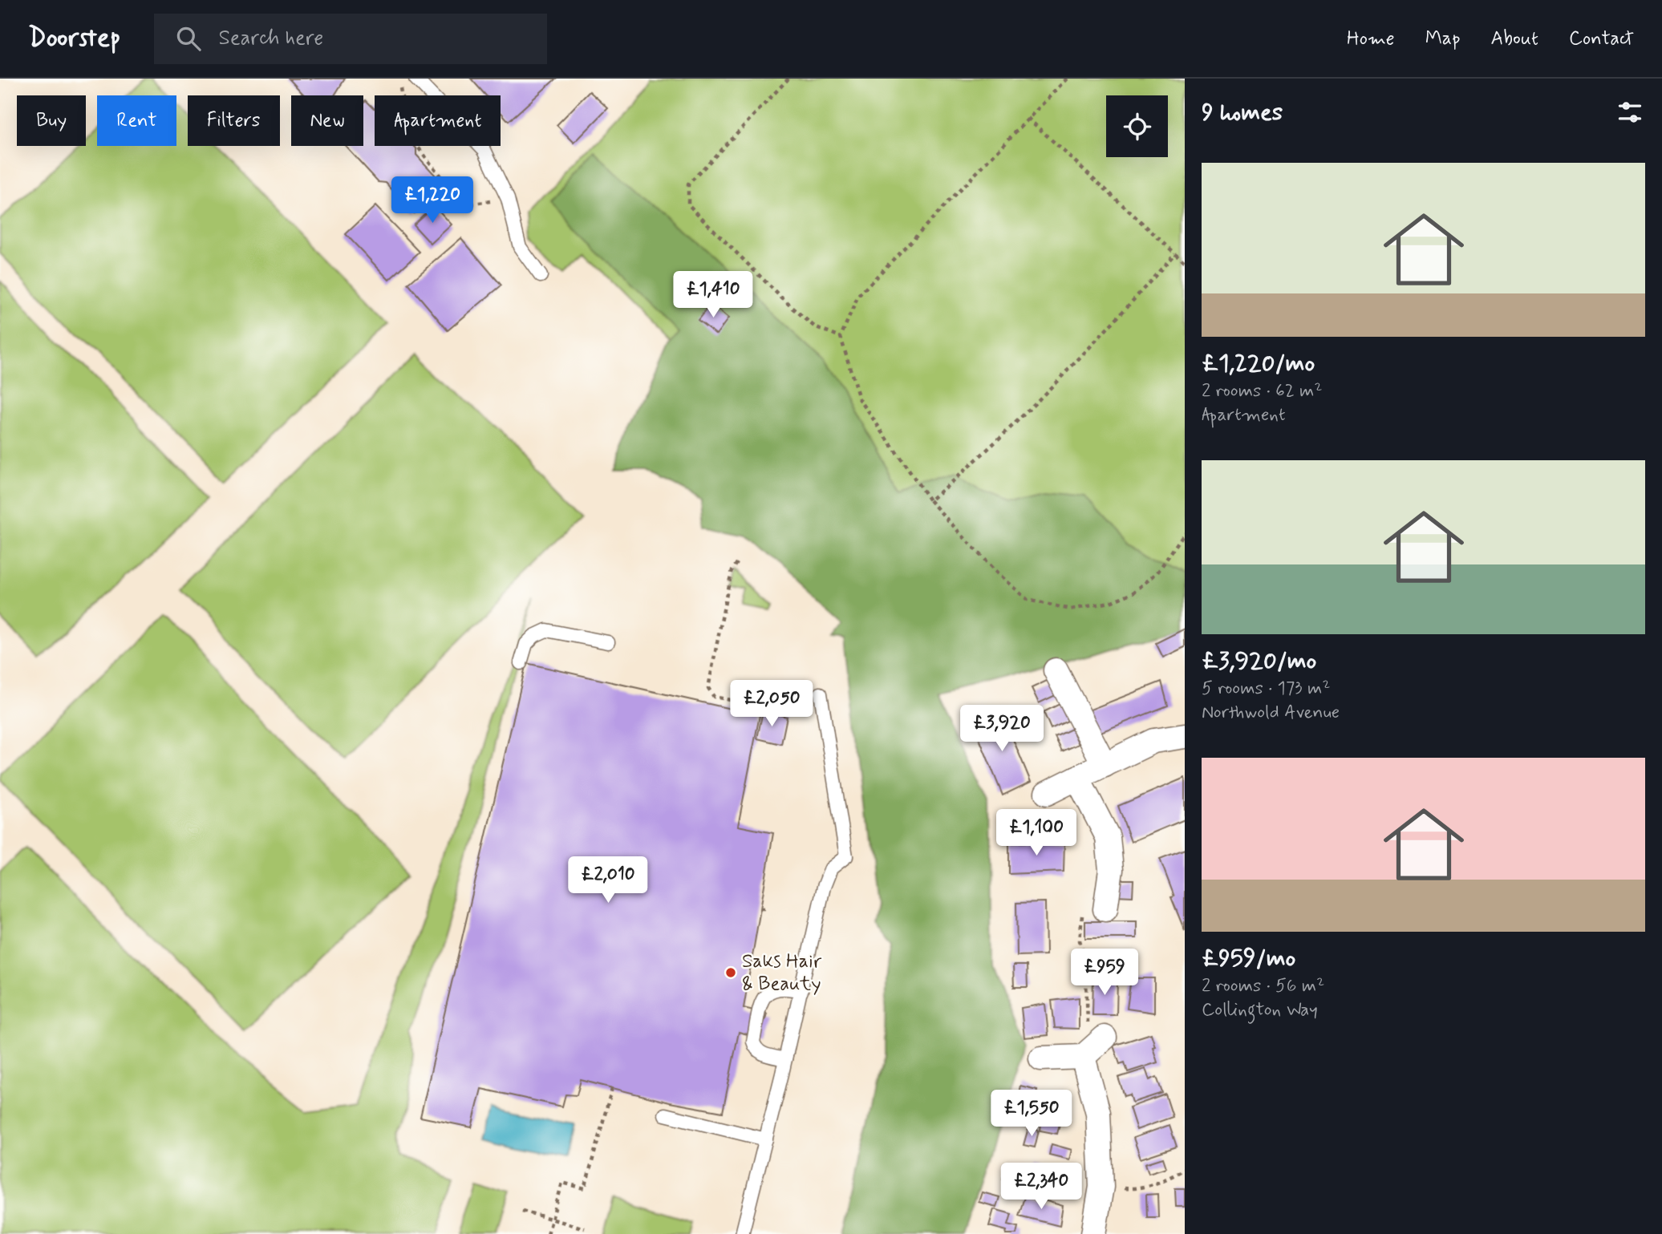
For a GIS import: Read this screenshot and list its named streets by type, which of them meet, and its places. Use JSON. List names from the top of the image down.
{
  "places": ["Saks Hair & Beauty"],
  "page": {
    "header": "Doorstep",
    "search": "Search here",
    "nav": [
      "Home",
      "Map",
      "About",
      "Contact"
    ],
    "heading": "9 homes",
    "chip": [
      "Buy",
      "Rent",
      "Filters",
      "New",
      "Apartment"
    ],
    "list": [
      {
        "name": "£1,220/mo",
        "note": "2 rooms · 62 m² · Apartment"
      },
      {
        "name": "£3,920/mo",
        "note": "5 rooms · 173 m² · Northwold Avenue"
      },
      {
        "name": "£959/mo",
        "note": "2 rooms · 56 m² · Collington Way"
      }
    ],
    "price": [
      "£1,220",
      "£1,410",
      "£2,050",
      "£3,920",
      "£1,100",
      "£2,010",
      "£959",
      "£1,550",
      "£2,340"
    ]
  }
}
